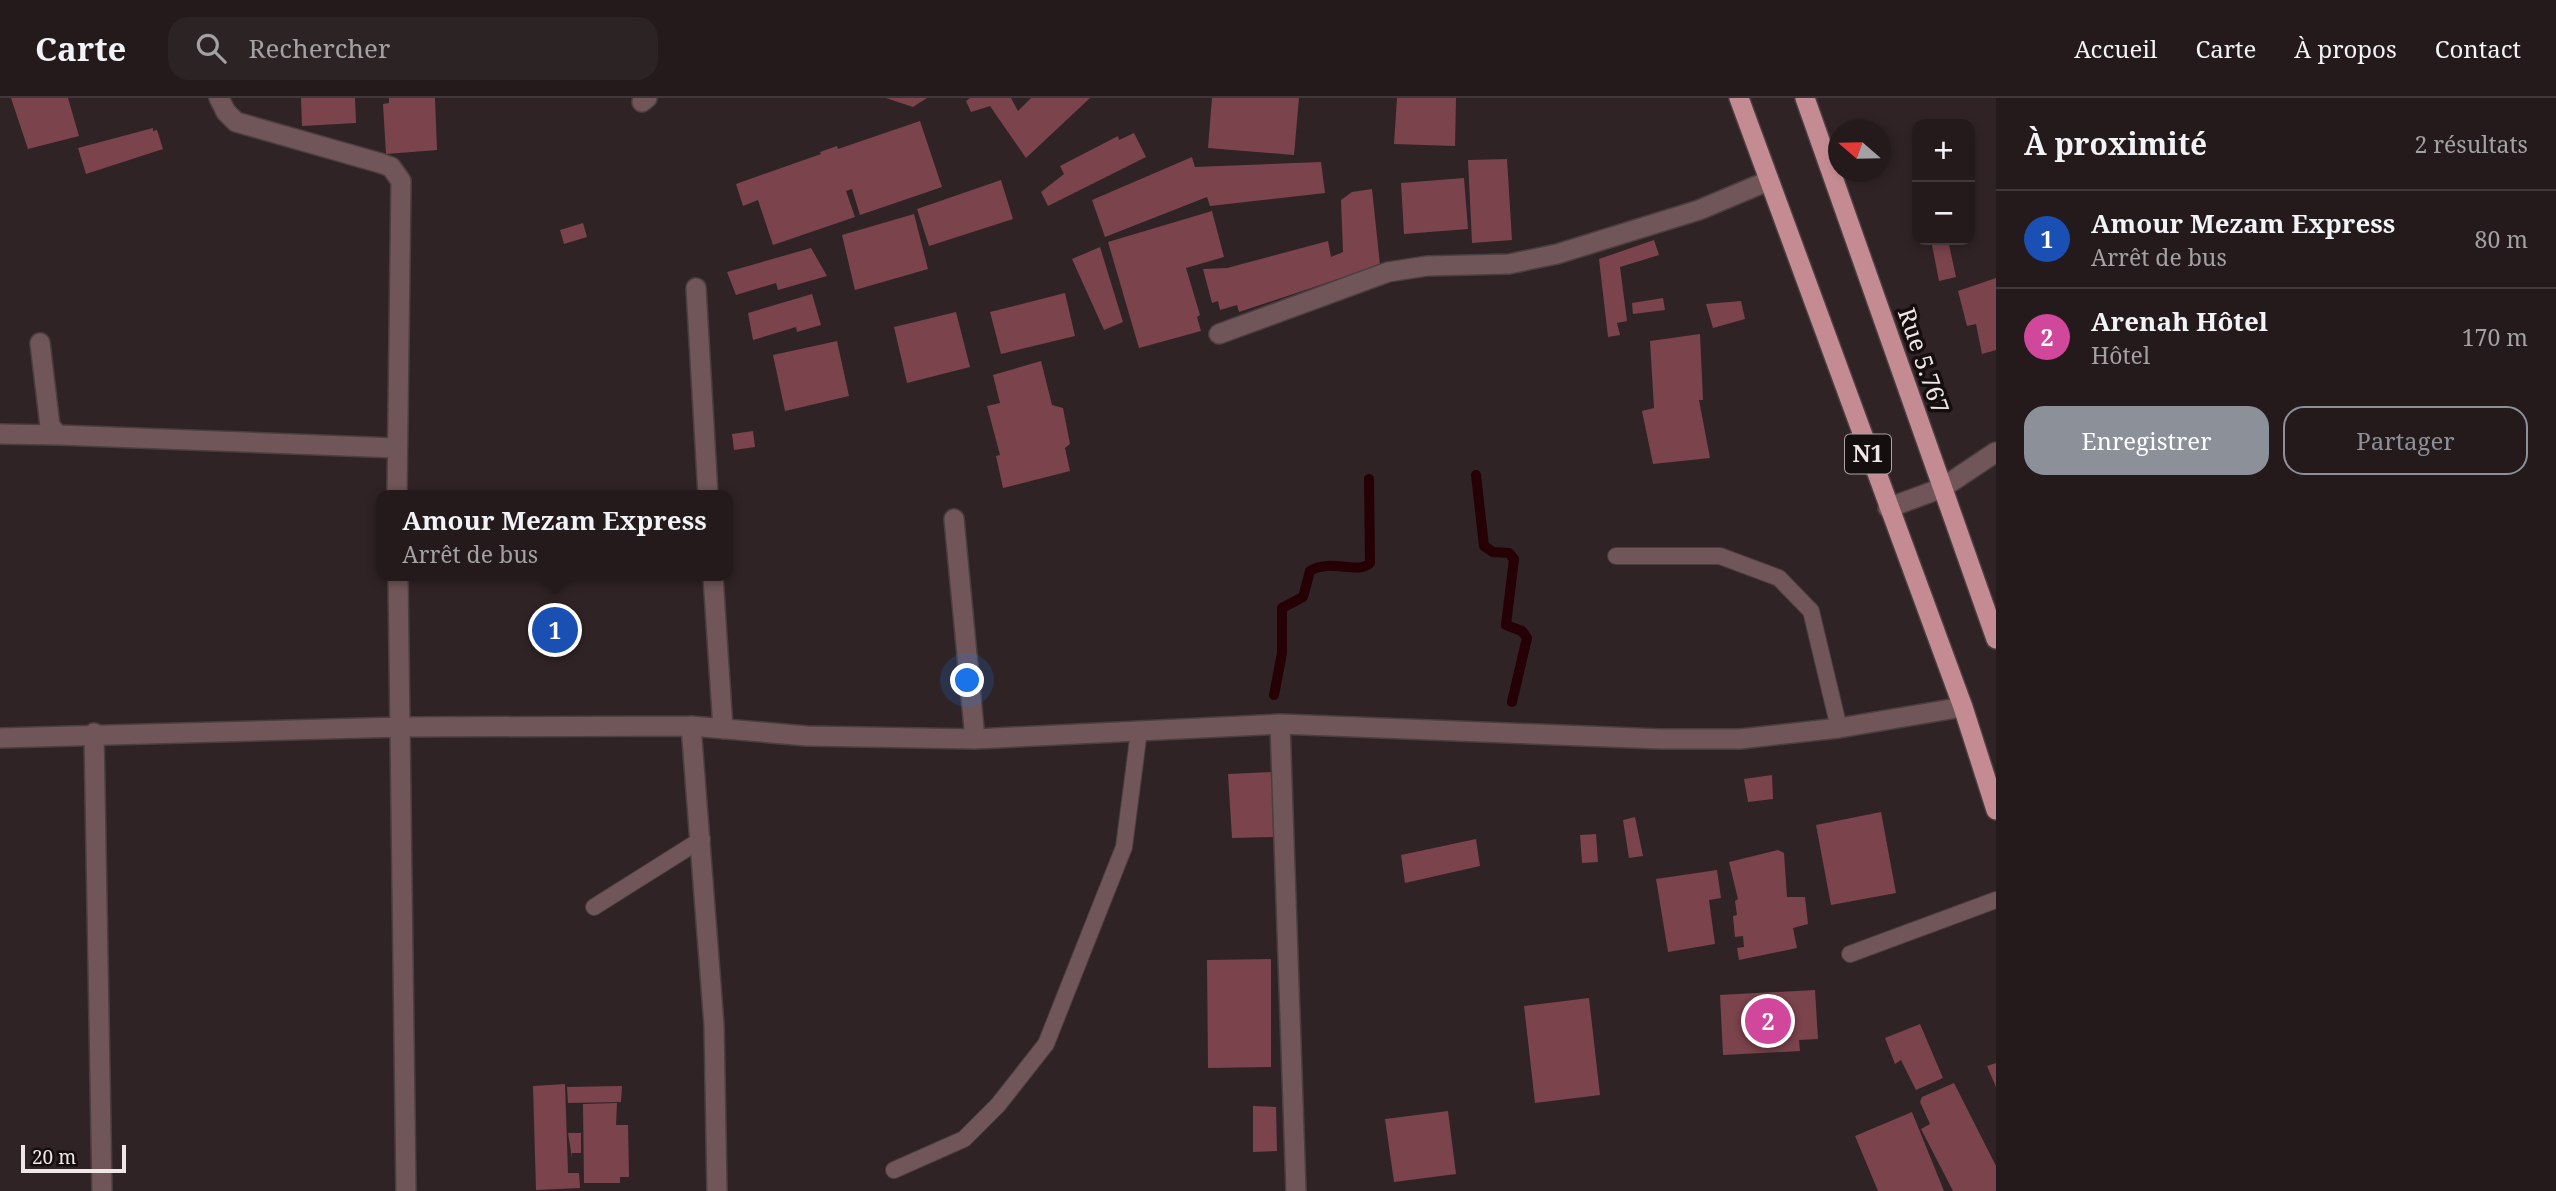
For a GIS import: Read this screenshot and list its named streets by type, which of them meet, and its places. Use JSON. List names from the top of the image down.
{
  "streets": {
    "highway": ["Rue 5.767", "N1"]
  },
  "scale_bar": "20 m",
  "north": "left",
  "page": {
    "header": "Carte",
    "search": "Rechercher",
    "nav": [
      "Accueil",
      "Carte",
      "À propos",
      "Contact"
    ],
    "heading": ["À proximité", "2 résultats"],
    "map_buttons": ["+", "−"],
    "list": [
      {
        "mark": "1",
        "name": "Amour Mezam Express",
        "note": "Arrêt de bus",
        "value": "80 m"
      },
      {
        "mark": "2",
        "name": "Arenah Hôtel",
        "note": "Hôtel",
        "value": "170 m"
      }
    ],
    "buttons": ["Enregistrer", "Partager"],
    "popup": ["Amour Mezam Express", "Arrêt de bus"],
    "pins": ["1", "2"],
    "scale": "20 m"
  }
}
